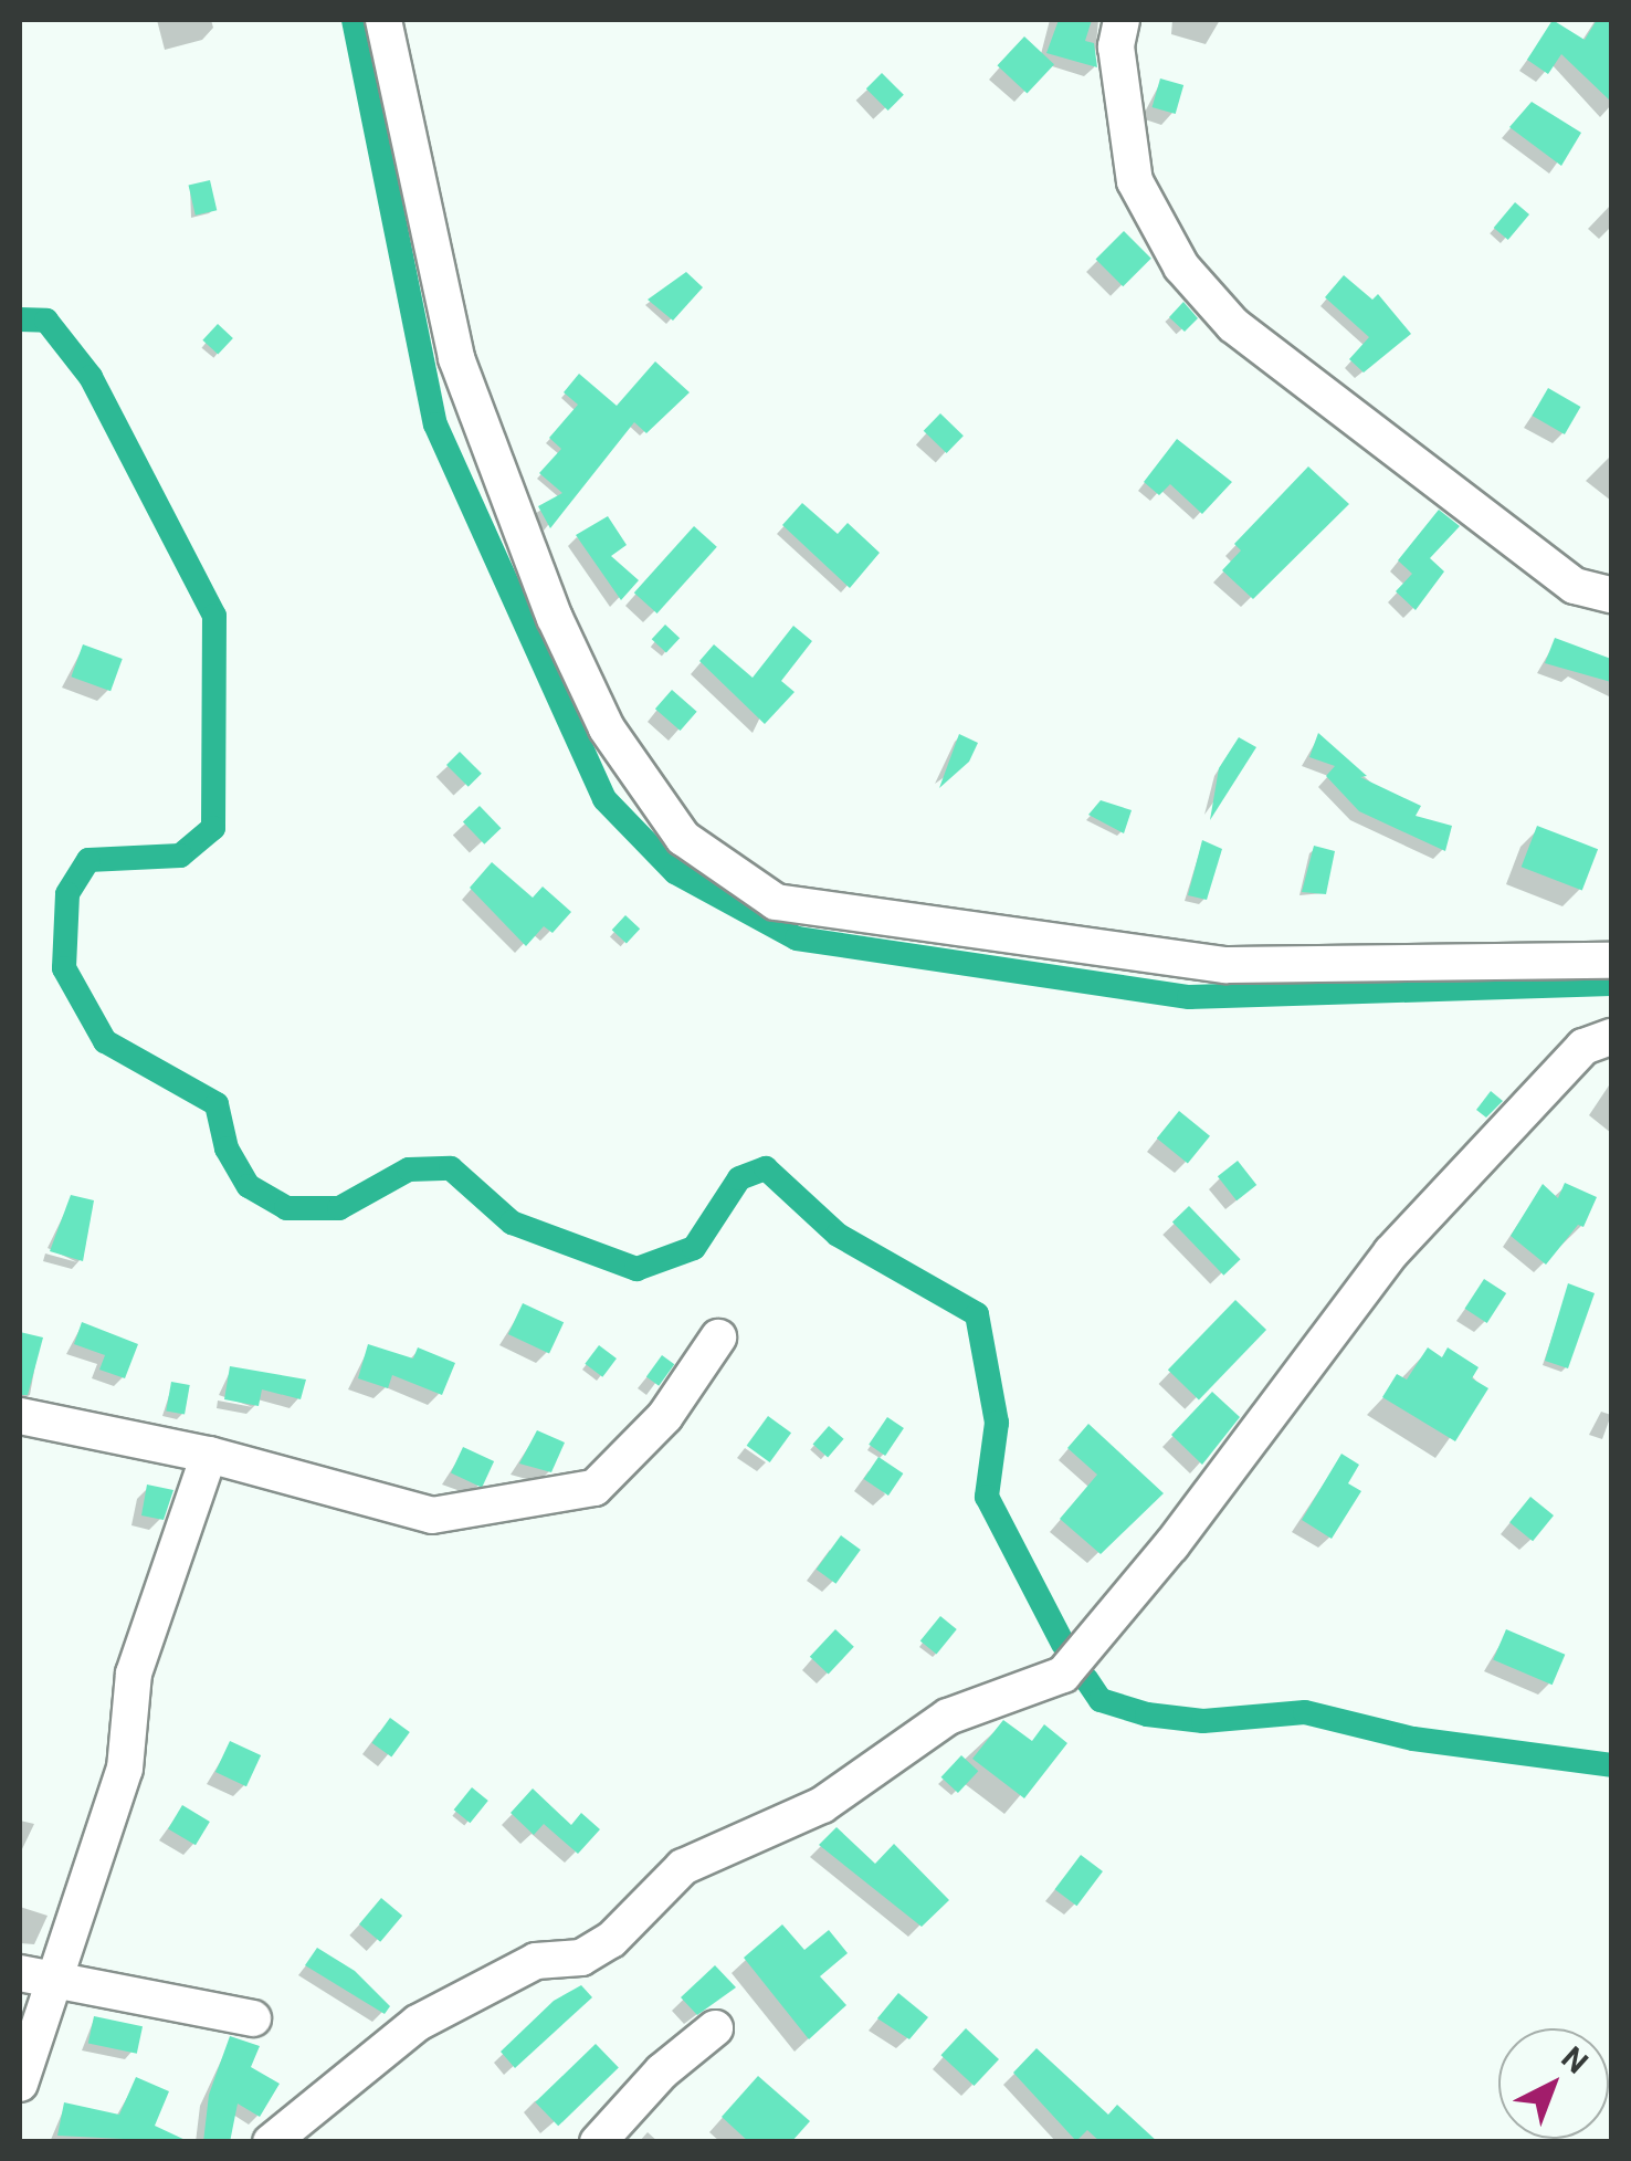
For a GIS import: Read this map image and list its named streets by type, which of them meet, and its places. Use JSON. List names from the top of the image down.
{
  "north": "top right"
}
